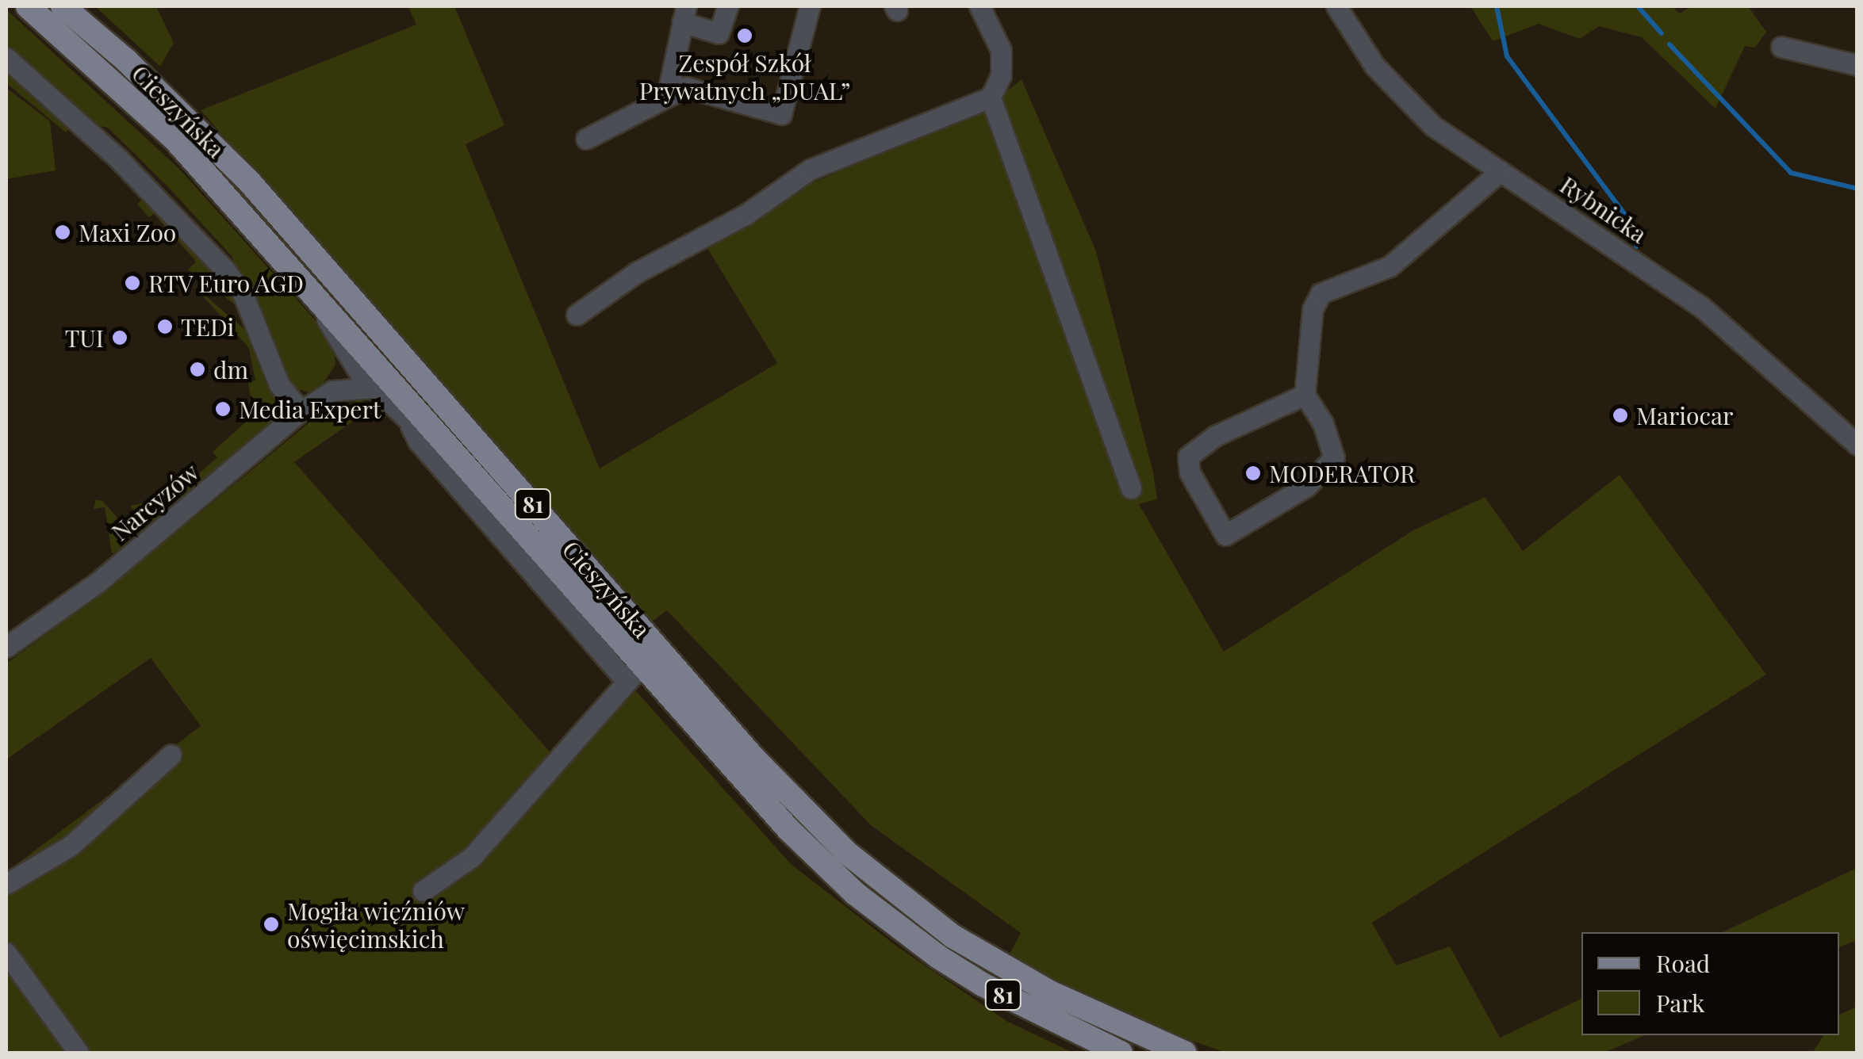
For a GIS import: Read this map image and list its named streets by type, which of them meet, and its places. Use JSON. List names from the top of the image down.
{
  "streets": {
    "main road": ["Cieszyńska", "81"],
    "street": ["Rybnicka", "Narcyzów"]
  },
  "places": [
    "Zespół Szkół Prywatnych „DUAL”",
    "Maxi Zoo",
    "RTV Euro AGD",
    "TEDi",
    "TUI",
    "dm",
    "Media Expert",
    "Mariocar",
    "MODERATOR",
    "Mogiła więźniów oświęcimskich"
  ],
  "legend": ["Road", "Park"]
}
